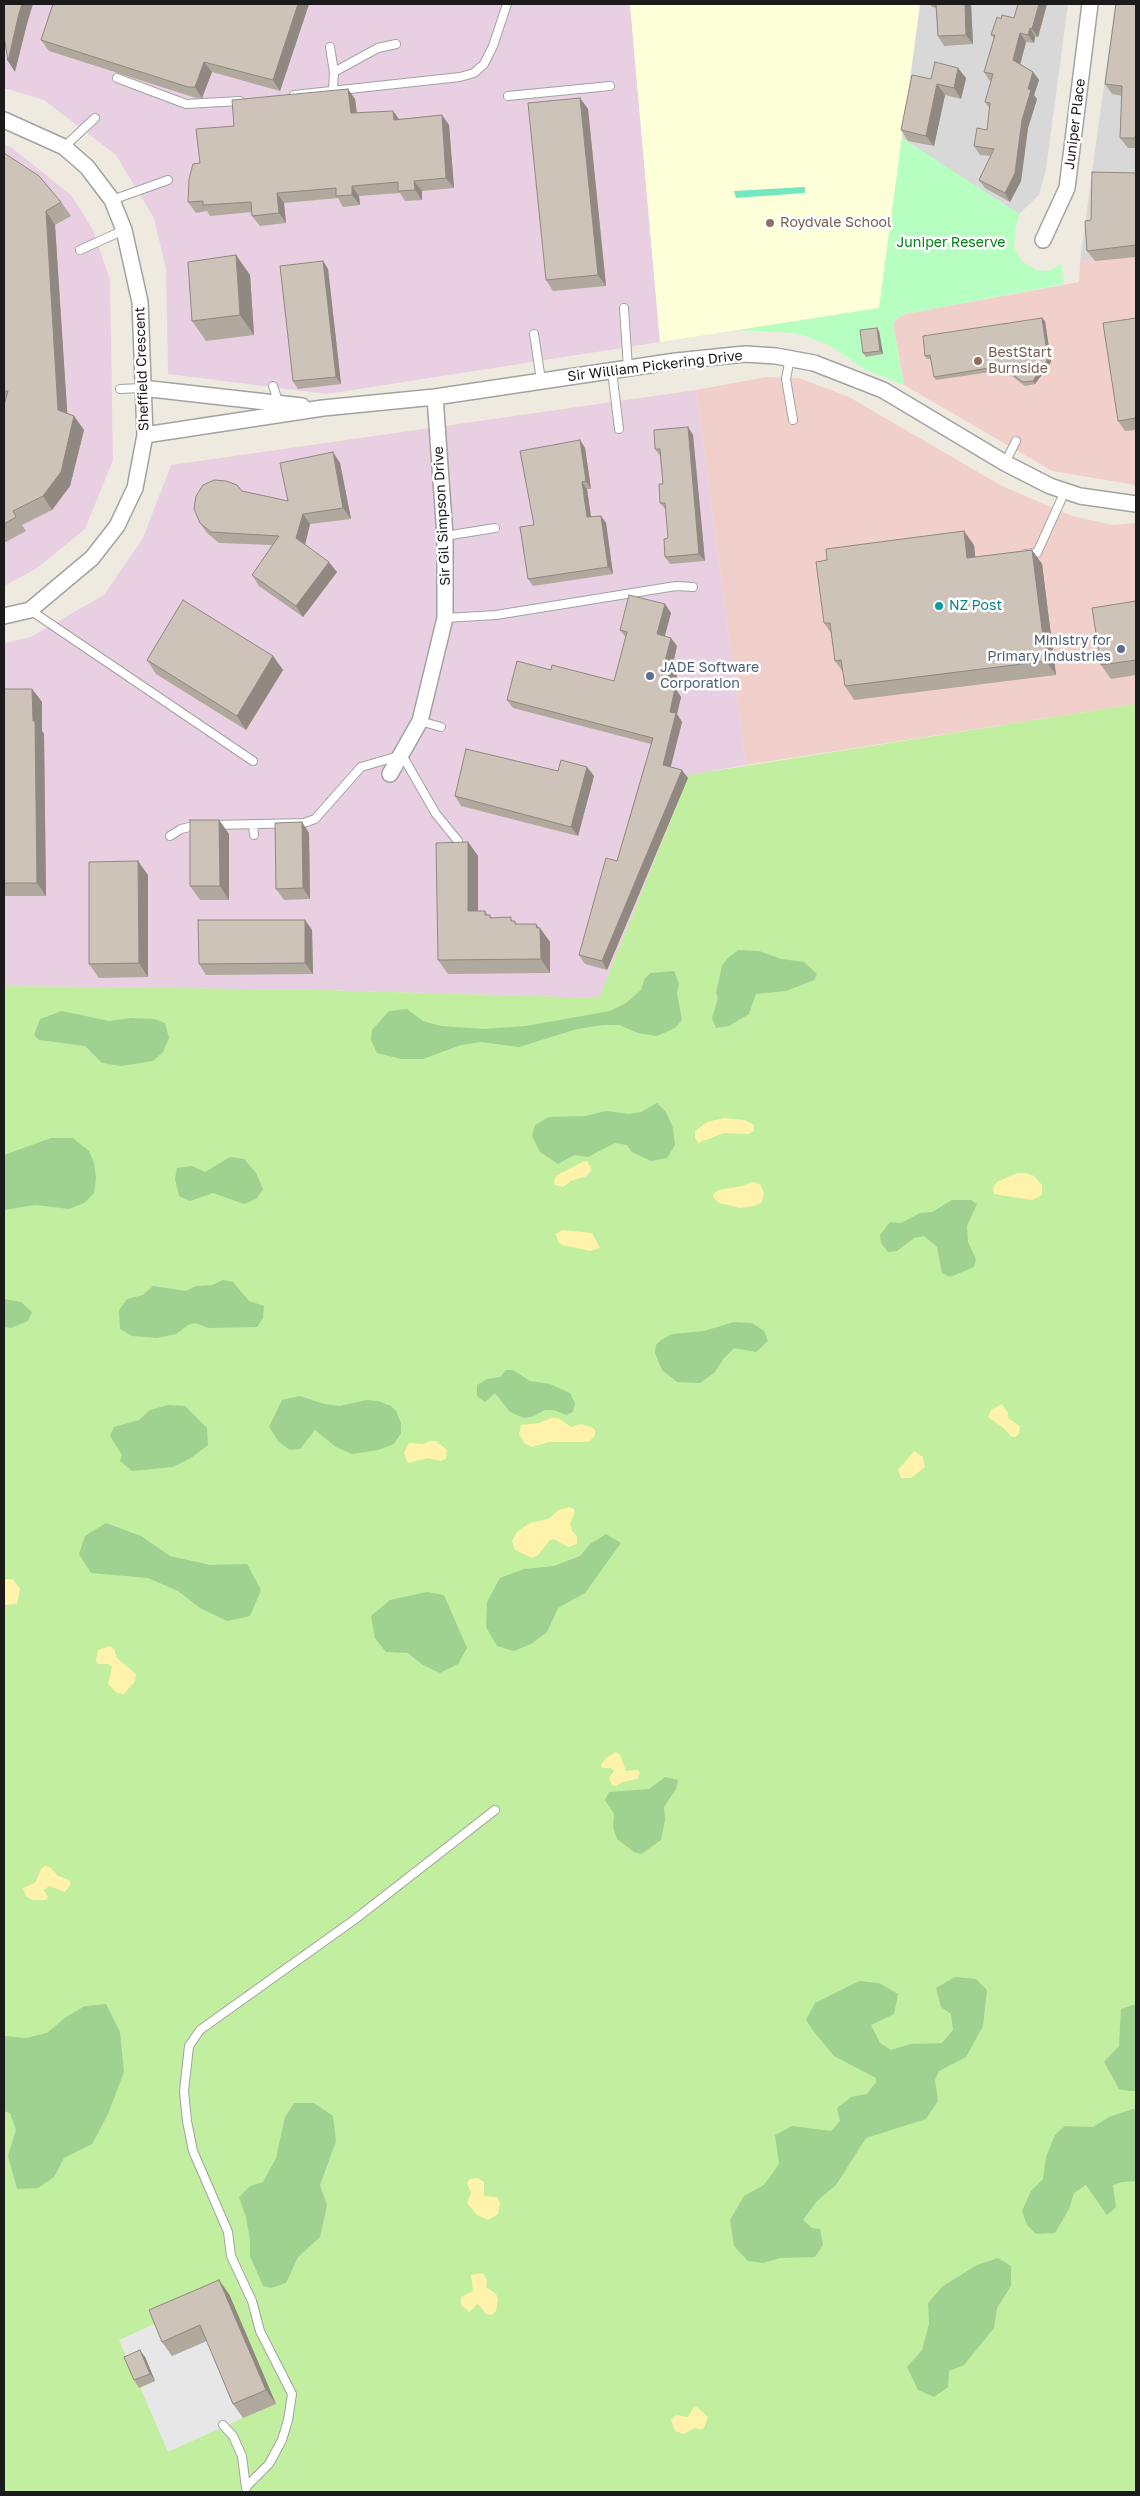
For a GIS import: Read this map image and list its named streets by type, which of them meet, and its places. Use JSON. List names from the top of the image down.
{
  "streets": {
    "street": [
      "Juniper Place",
      "Sir William Pickering Drive",
      "Sheffield Crescent",
      "Sir Gil Simpson Drive"
    ]
  },
  "crossings": [
    ["Sir William Pickering Drive", "Sheffield Crescent"],
    ["Sir William Pickering Drive", "Sir Gil Simpson Drive"]
  ],
  "parks": ["Juniper Reserve"],
  "places": [
    "Roydvale School",
    "BestStart Burnside",
    "NZ Post",
    "Ministry for Primary Industries",
    "JADE Software Corporation"
  ]
}
